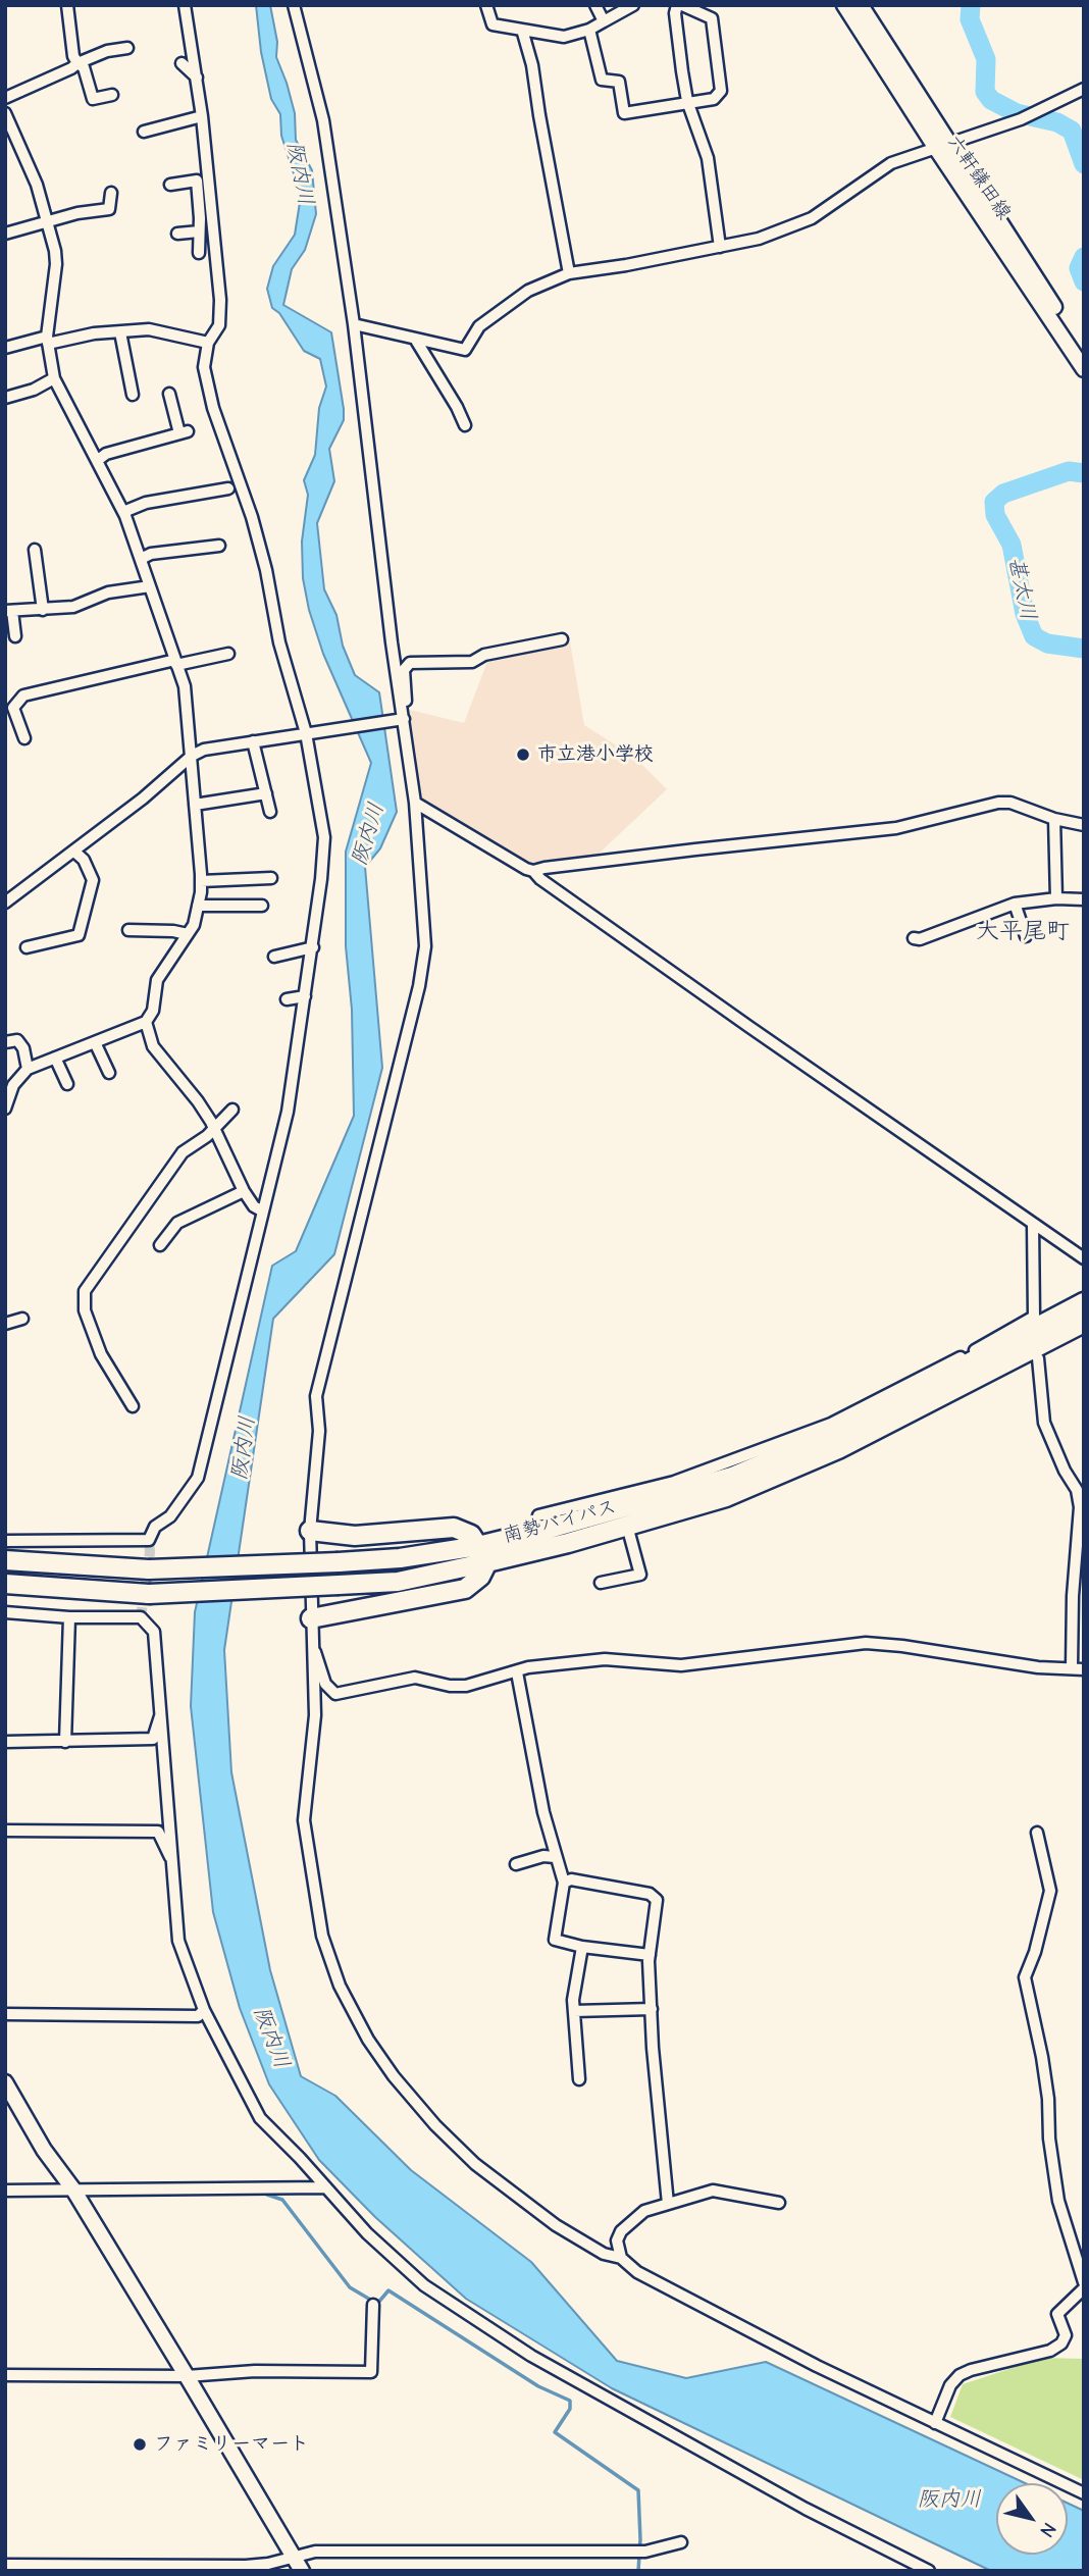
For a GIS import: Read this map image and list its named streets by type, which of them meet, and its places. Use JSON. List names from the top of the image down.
{
  "streets": {
    "highway": ["南勢バイパス"],
    "main road": ["六軒鎌田線"]
  },
  "districts": ["大平尾町"],
  "water": ["阪内川", "甚太川"],
  "places": ["市立港小学校", "ファミリーマート"],
  "north": "bottom right"
}
